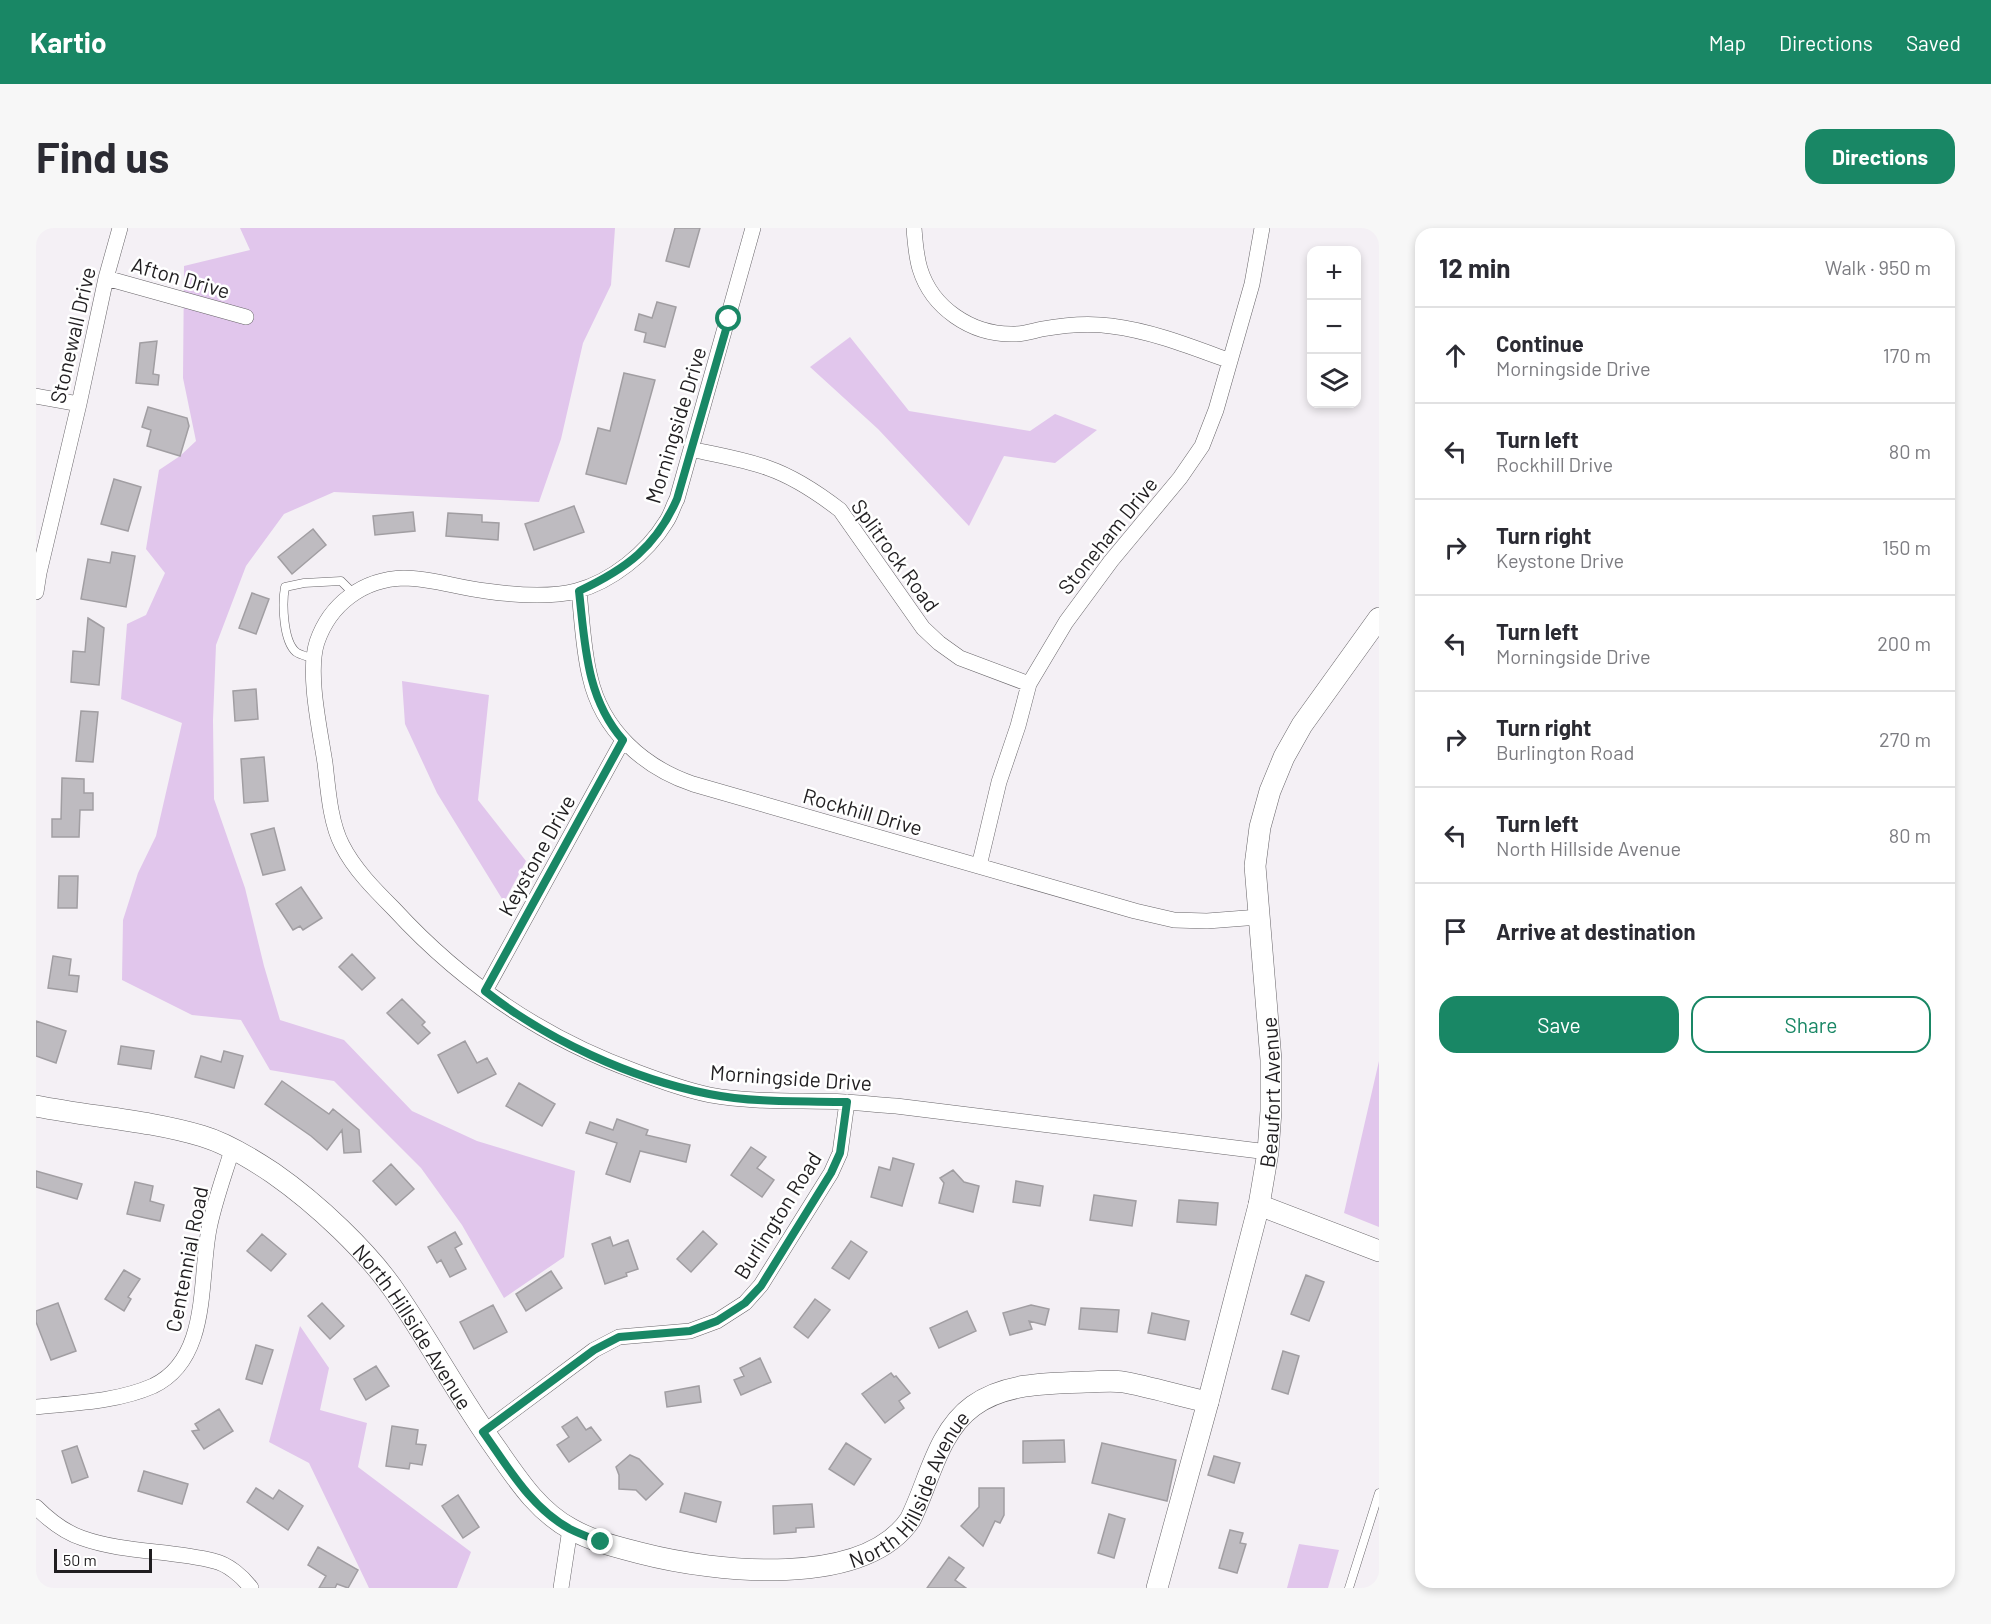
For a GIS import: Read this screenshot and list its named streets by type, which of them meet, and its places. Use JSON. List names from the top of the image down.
{
  "streets": {
    "street": [
      "Afton Drive",
      "Stonewall Drive",
      "Morningside Drive",
      "Stoneham Drive",
      "Splitrock Road",
      "Rockhill Drive",
      "Keystone Drive",
      "Beaufort Avenue",
      "Burlington Road",
      "Centennial Road",
      "North Hillside Avenue"
    ]
  },
  "crossings": [
    ["Afton Drive", "Stonewall Drive"],
    ["Morningside Drive", "Splitrock Road"],
    ["Morningside Drive", "Rockhill Drive"],
    ["Morningside Drive", "Keystone Drive"],
    ["Morningside Drive", "Beaufort Avenue"],
    ["Morningside Drive", "Burlington Road"],
    ["Stoneham Drive", "Splitrock Road"],
    ["Stoneham Drive", "Rockhill Drive"],
    ["Rockhill Drive", "Keystone Drive"],
    ["Rockhill Drive", "Beaufort Avenue"],
    ["Beaufort Avenue", "North Hillside Avenue"],
    ["Burlington Road", "North Hillside Avenue"],
    ["Centennial Road", "North Hillside Avenue"]
  ],
  "scale_bar": "50 m",
  "page": {
    "header": "Kartio",
    "nav": ["Map", "Directions", "Saved"],
    "buttons": [
      "Directions",
      ["Save", "Share"]
    ],
    "title": "Find us",
    "heading": ["12 min", "Walk · 950 m"],
    "map_buttons": ["+", "−"],
    "list": [
      ["Continue", "Morningside Drive", "170 m"],
      ["Turn left", "Rockhill Drive", "80 m"],
      ["Turn right", "Keystone Drive", "150 m"],
      ["Turn left", "Morningside Drive", "200 m"],
      ["Turn right", "Burlington Road", "270 m"],
      ["Turn left", "North Hillside Avenue", "80 m"],
      "Arrive at destination"
    ],
    "scale": "50 m"
  }
}
